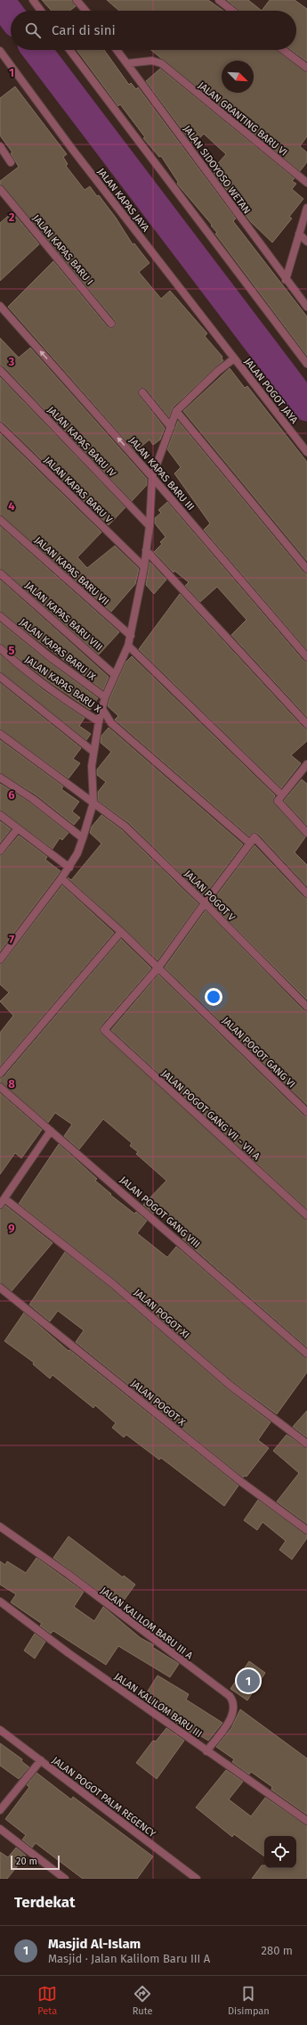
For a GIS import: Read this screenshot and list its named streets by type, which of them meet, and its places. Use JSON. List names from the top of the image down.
{
  "streets": {
    "street": [
      "JALAN GRANTING BARU VI",
      "JALAN SIDOYOSO WETAN",
      "JALAN KAPAS JAYA",
      "JALAN KAPAS BARU I",
      "JALAN POGOT JAYA",
      "JALAN KAPAS BARU IV",
      "JALAN KAPAS BARU III",
      "JALAN KAPAS BARU V",
      "JALAN KAPAS BARU VII",
      "JALAN KAPAS BARU VIII",
      "JALAN KAPAS BARU IX",
      "JALAN KAPAS BARU X",
      "JALAN POGOT V",
      "JALAN POGOT GANG VI",
      "JALAN POGOT GANG VII - VII A",
      "JALAN POGOT GANG VIII",
      "JALAN POGOT XI",
      "JALAN POGOT X",
      "JALAN KALILOM BARU III A",
      "JALAN KALILOM BARU III",
      "JALAN POGOT PALM REGENCY"
    ]
  },
  "crossings": [
    ["JALAN GRANTING BARU VI", "JALAN SIDOYOSO WETAN"],
    ["JALAN KAPAS JAYA", "JALAN POGOT JAYA"],
    ["JALAN POGOT GANG VI", "JALAN POGOT GANG VII - VII A"],
    ["JALAN KALILOM BARU III A", "JALAN KALILOM BARU III"]
  ],
  "scale_bar": "20 m",
  "north": "bottom right",
  "page": {
    "search": "Cari di sini",
    "pins": "1",
    "scale": "20 m",
    "heading": "Terdekat",
    "list": [
      {
        "mark": "1",
        "name": "Masjid Al-Islam",
        "note": "Masjid · Jalan Kalilom Baru III A",
        "value": "280 m"
      }
    ],
    "nav": ["Peta", "Rute", "Disimpan"]
  },
  "grid": {
    "rows": [
      "1",
      "2",
      "3",
      "4",
      "5",
      "6",
      "7",
      "8",
      "9"
    ]
  }
}
